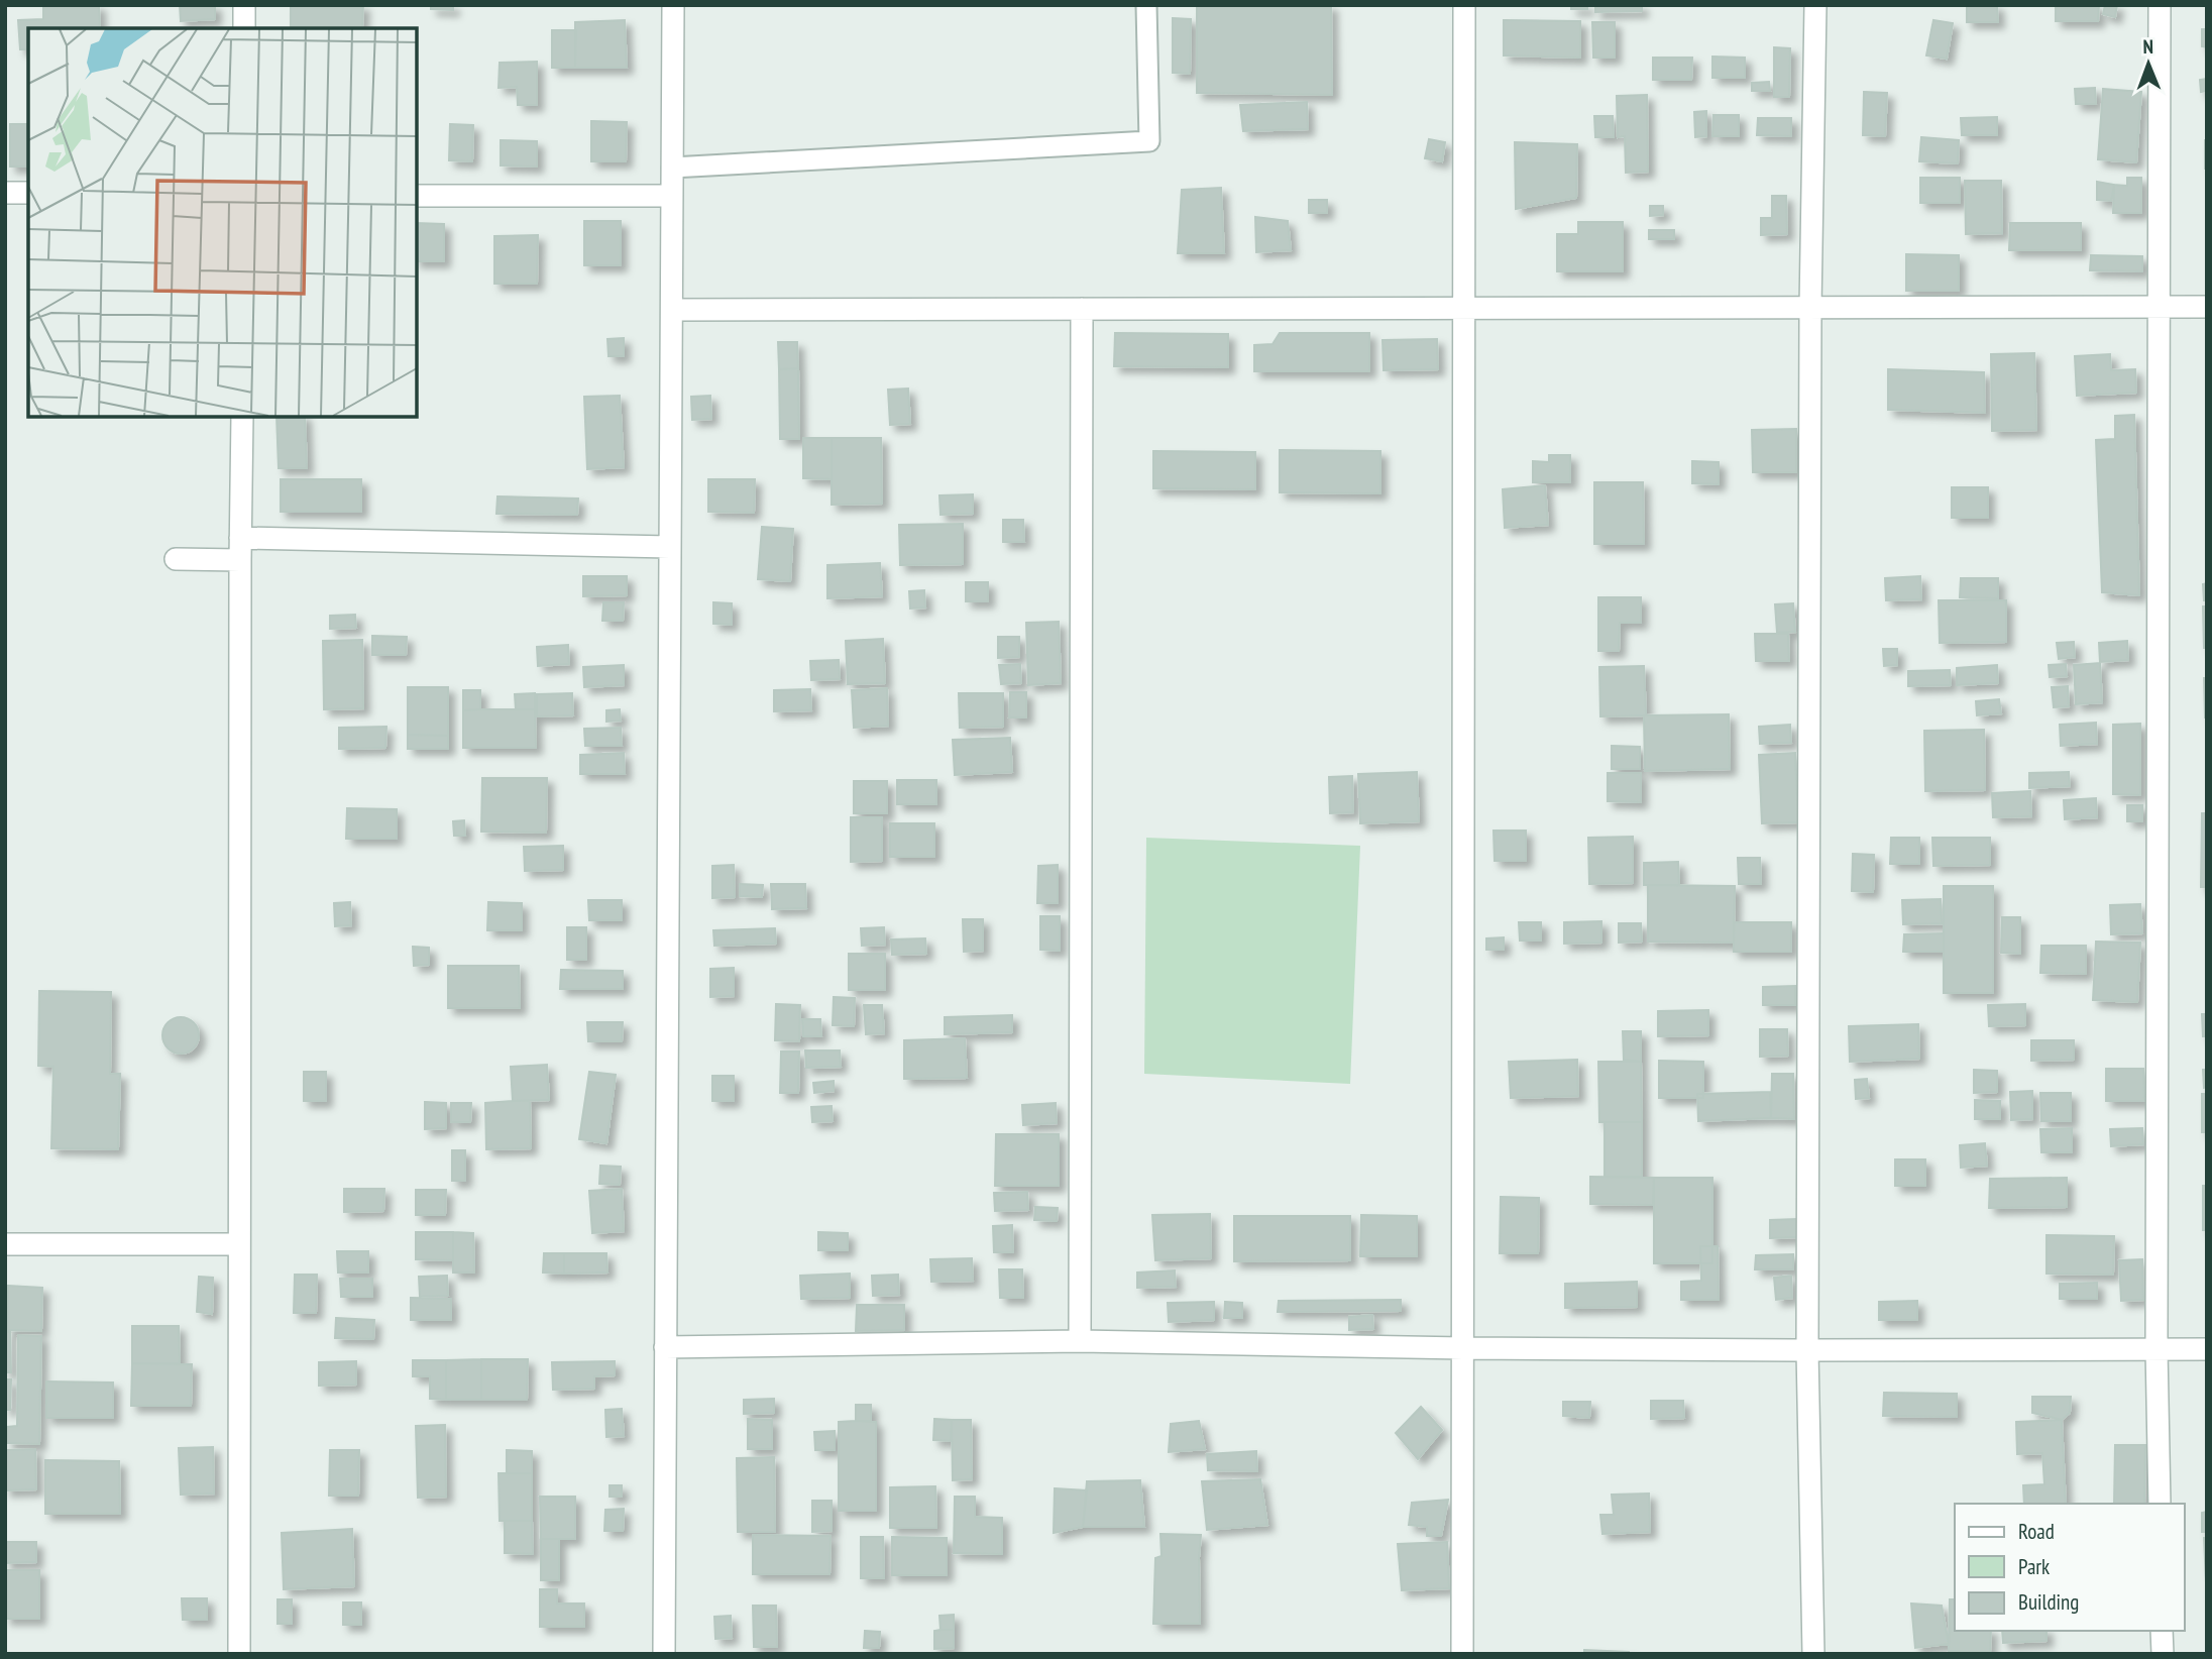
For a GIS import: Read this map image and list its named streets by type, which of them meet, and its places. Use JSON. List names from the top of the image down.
{
  "legend": ["Road", "Park", "Building"],
  "north": "top"
}
